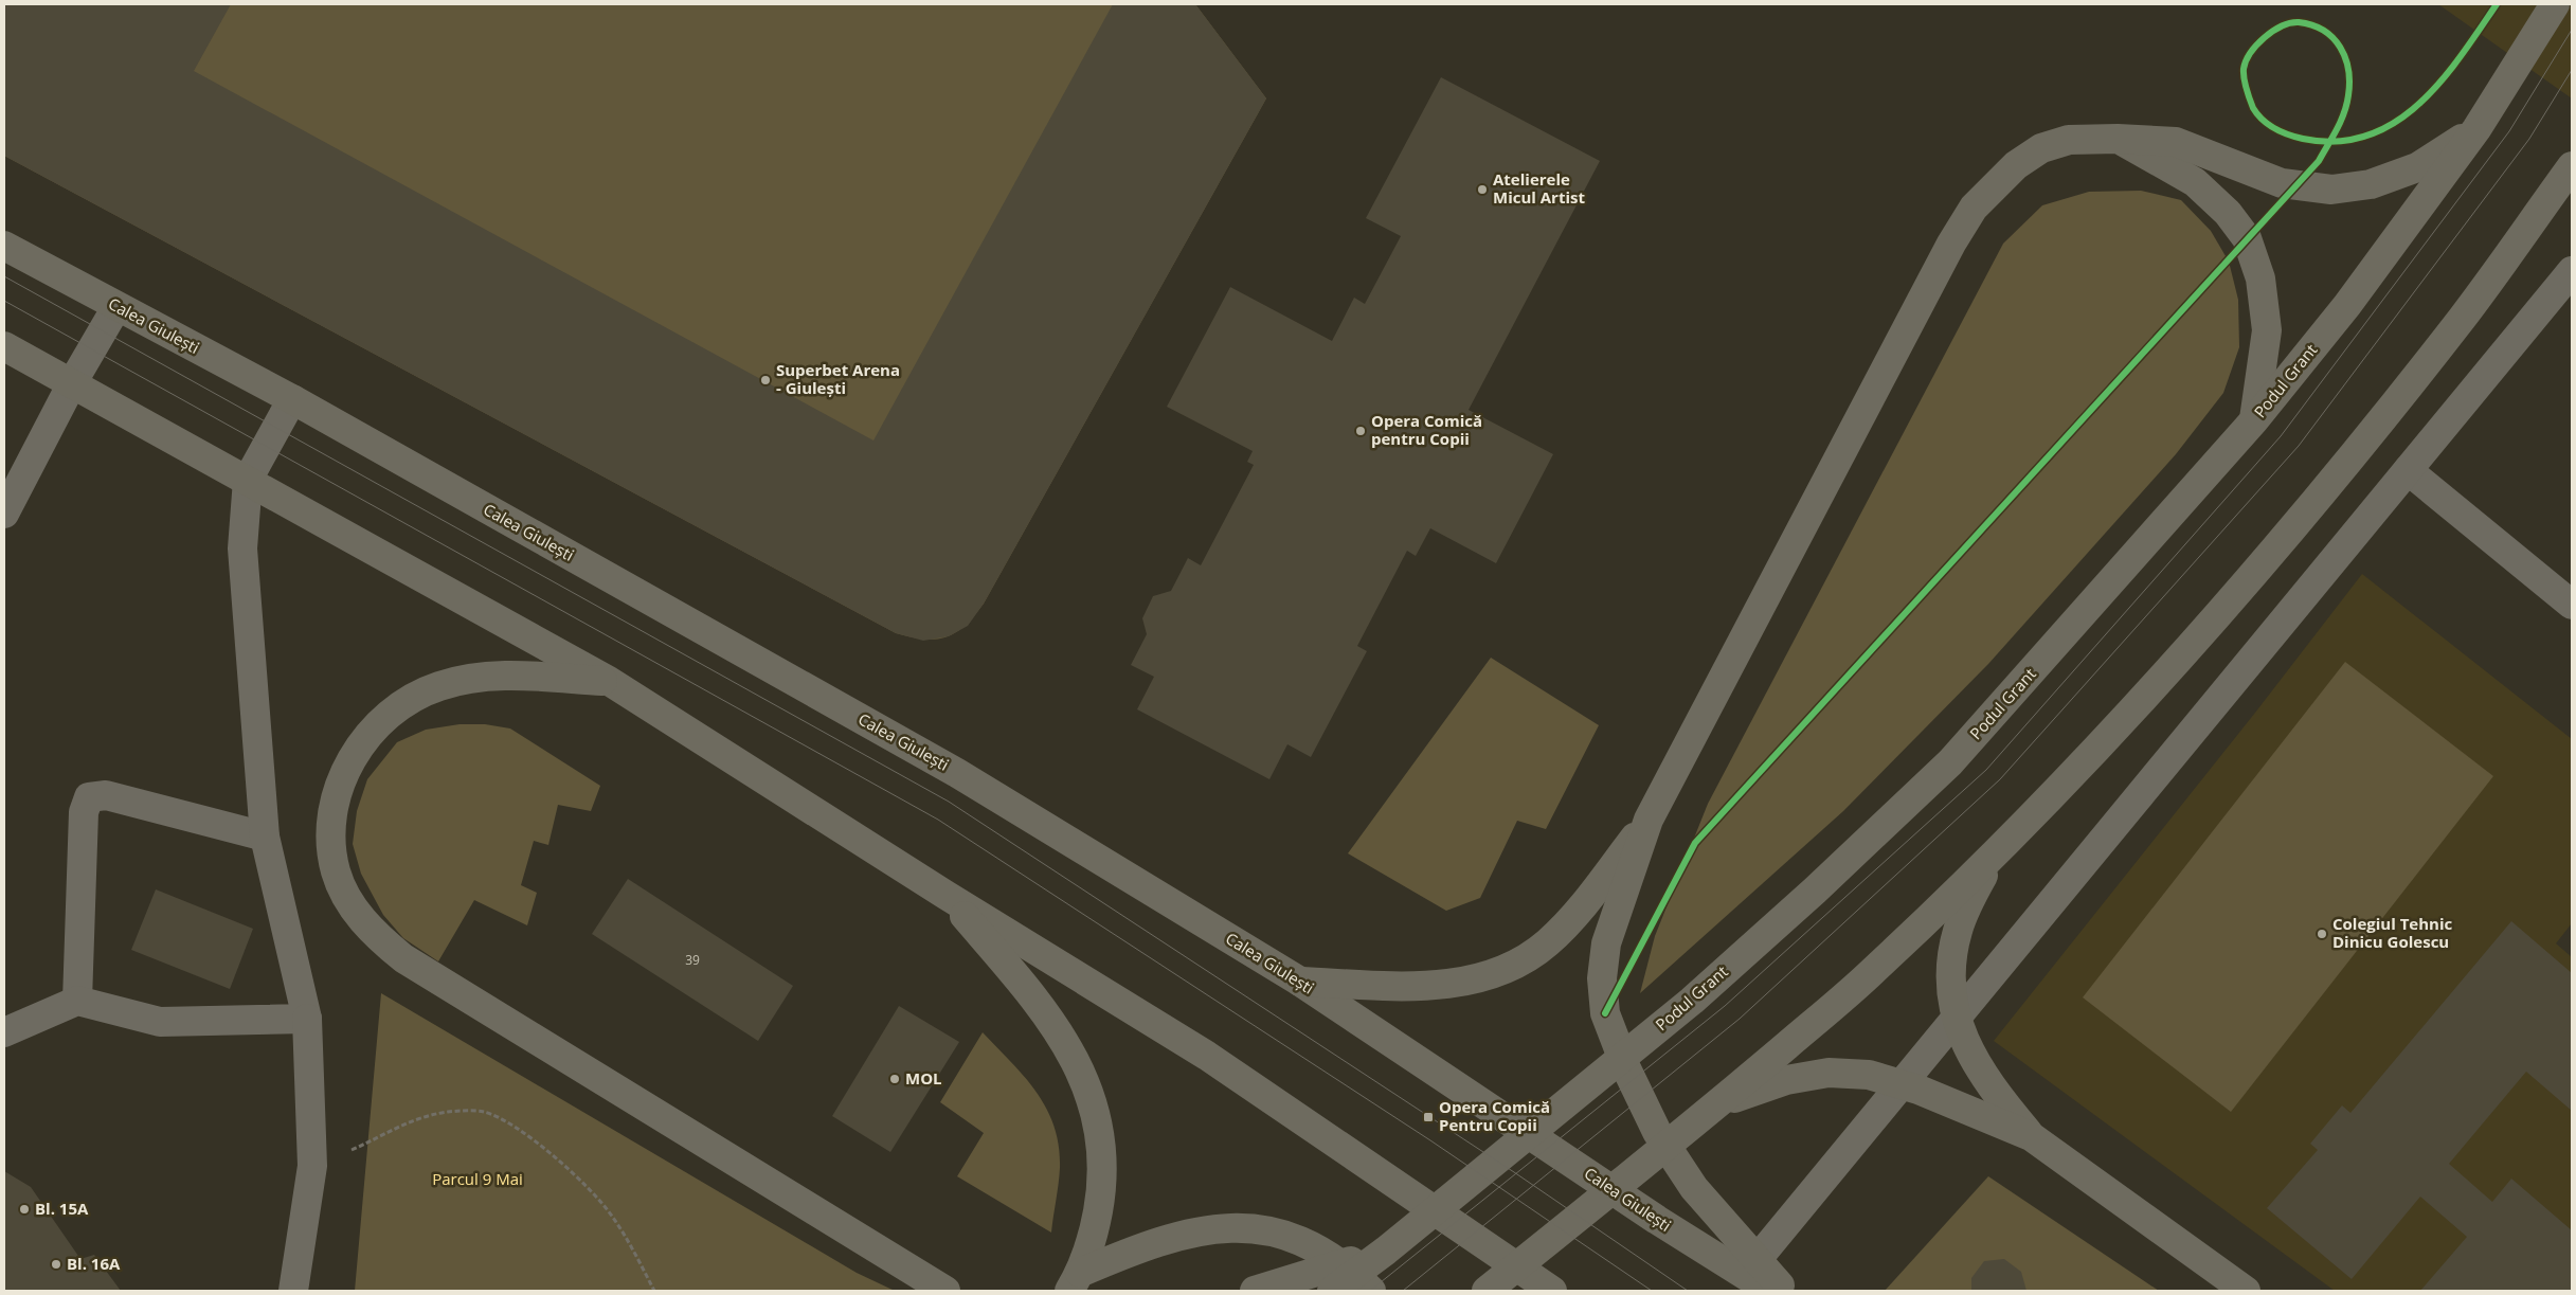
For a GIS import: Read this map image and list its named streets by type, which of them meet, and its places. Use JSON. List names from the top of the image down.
{
  "streets": {
    "main road": ["Calea Giulești", "Podul Grant"]
  },
  "parks": ["Parcul 9 Mai"],
  "places": {
    "other": [
      "Atelierele Micul Artist",
      "Superbet Arena - Giulești",
      "Opera Comică pentru Copii",
      "Colegiul Tehnic Dinicu Golescu",
      "MOL",
      "Bl. 15A",
      "Bl. 16A"
    ],
    "transit": ["Opera Comică Pentru Copii"]
  },
  "house_numbers": ["39"]
}
